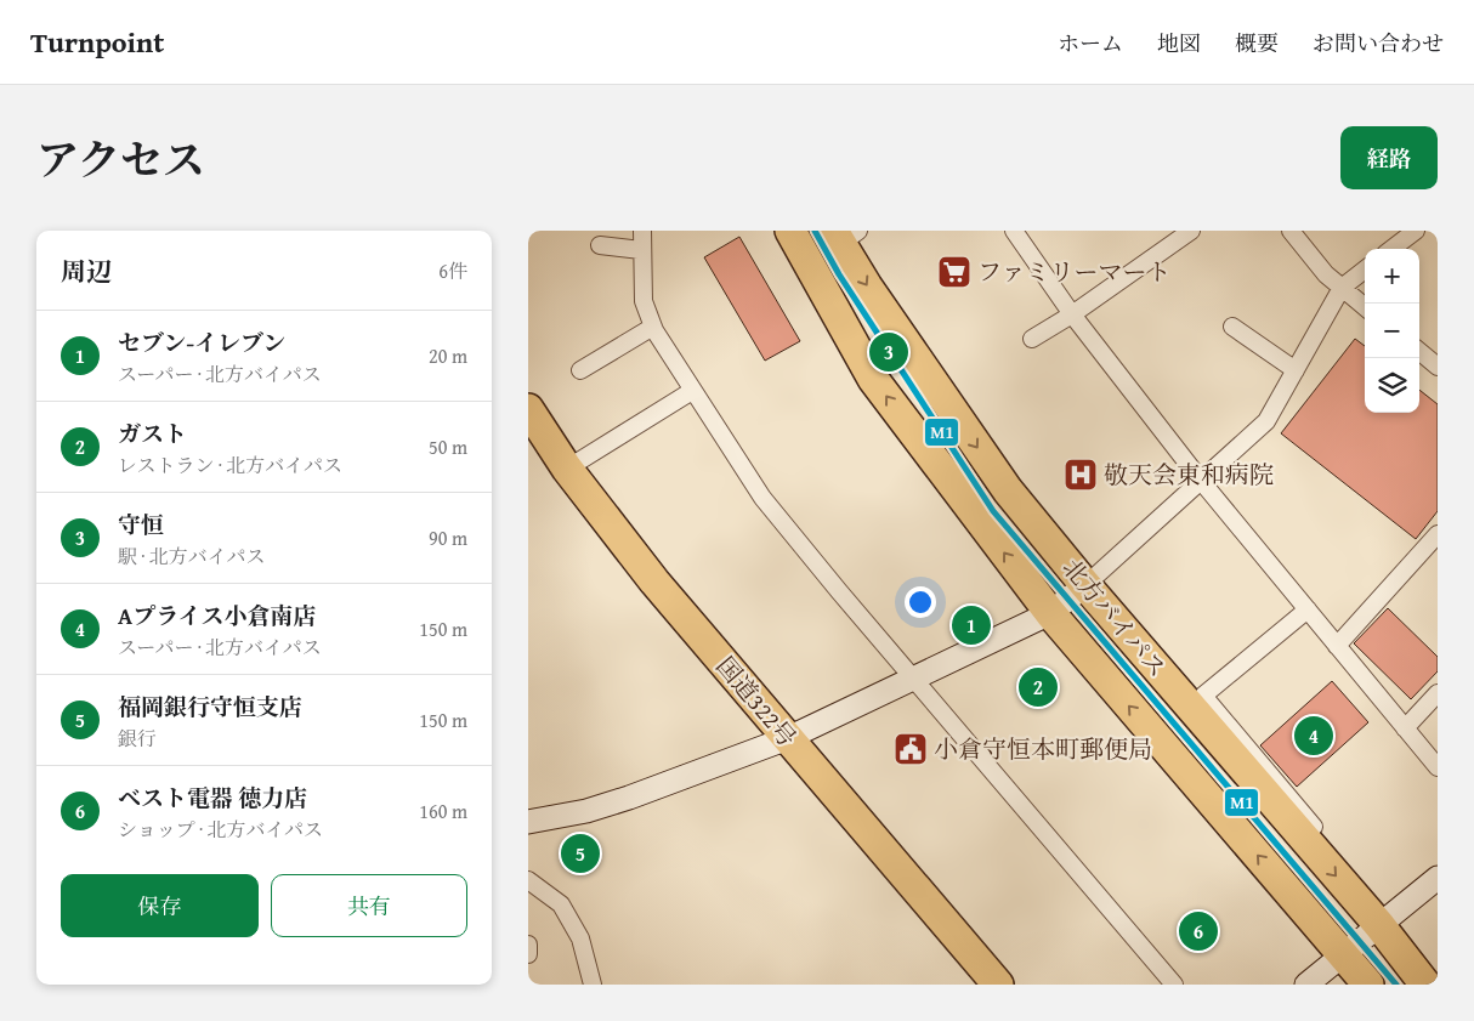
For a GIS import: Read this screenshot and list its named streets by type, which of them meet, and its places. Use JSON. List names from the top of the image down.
{
  "streets": {
    "highway": ["北方バイパス", "国道322号"]
  },
  "places": {
    "supermarket": ["ファミリーマート"],
    "hospital": ["敬天会東和病院"],
    "public building": ["小倉守恒本町郵便局"]
  },
  "lines": ["transit line M1"],
  "page": {
    "header": "Turnpoint",
    "nav": [
      "ホーム",
      "地図",
      "概要",
      "お問い合わせ"
    ],
    "title": "アクセス",
    "buttons": [
      "経路",
      ["保存", "共有"]
    ],
    "heading": ["周辺", "6件"],
    "map_buttons": ["+", "−"],
    "list": [
      {
        "mark": "1",
        "name": "セブン-イレブン",
        "note": "スーパー · 北方バイパス",
        "value": "20 m"
      },
      {
        "mark": "2",
        "name": "ガスト",
        "note": "レストラン · 北方バイパス",
        "value": "50 m"
      },
      {
        "mark": "3",
        "name": "守恒",
        "note": "駅 · 北方バイパス",
        "value": "90 m"
      },
      {
        "mark": "4",
        "name": "Aプライス小倉南店",
        "note": "スーパー · 北方バイパス",
        "value": "150 m"
      },
      {
        "mark": "5",
        "name": "福岡銀行守恒支店",
        "note": "銀行",
        "value": "150 m"
      },
      {
        "mark": "6",
        "name": "ベスト電器 徳力店",
        "note": "ショップ · 北方バイパス",
        "value": "160 m"
      }
    ],
    "pins": [
      "3",
      "1",
      "2",
      "4",
      "5",
      "6"
    ]
  }
}
